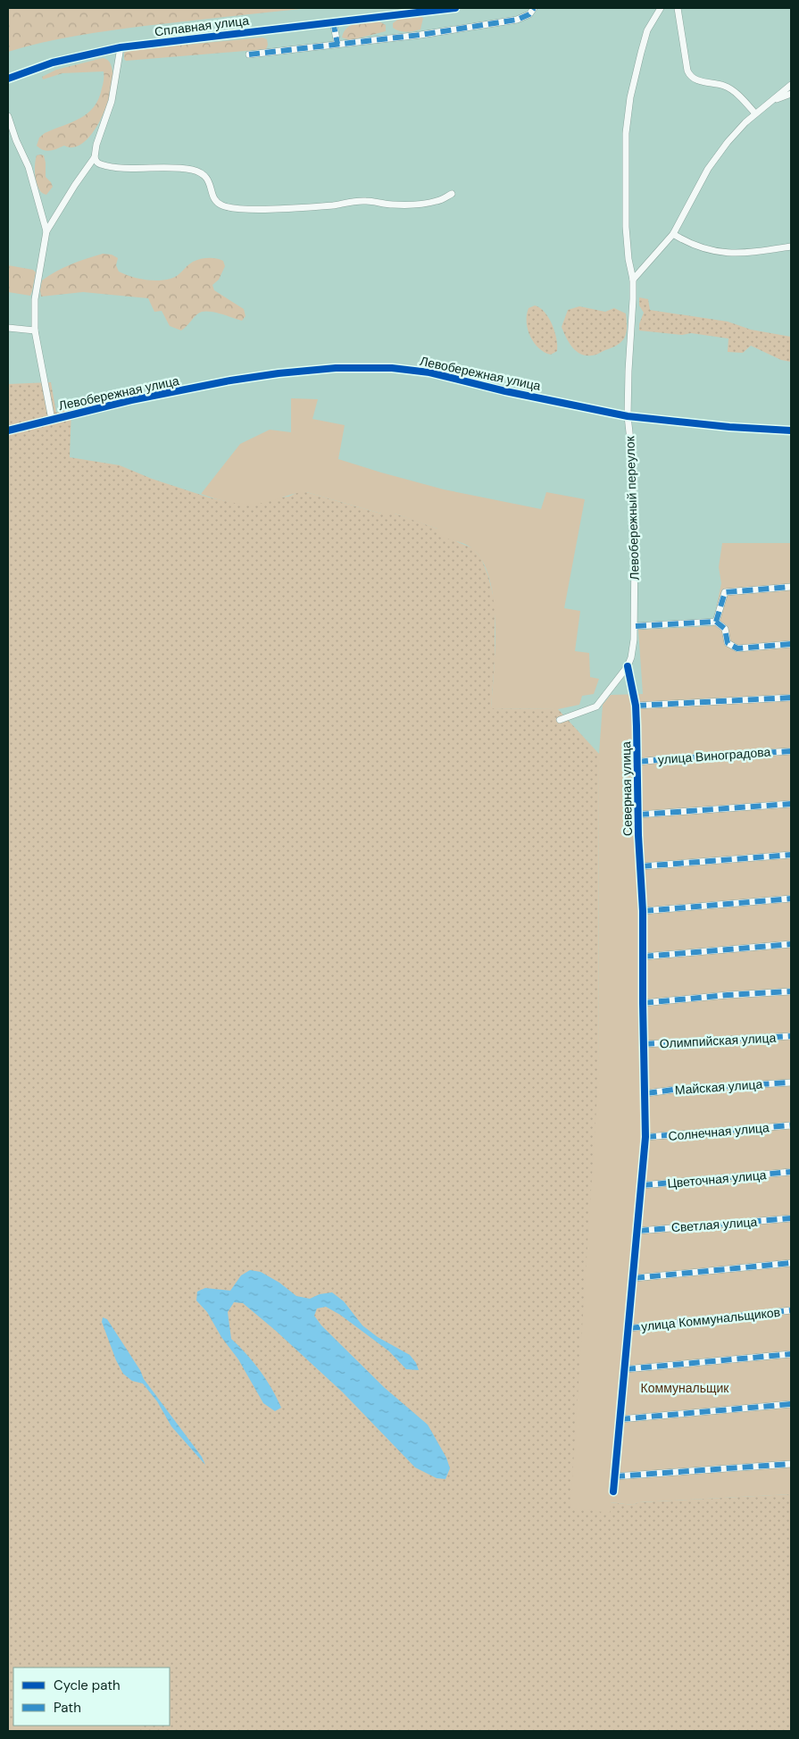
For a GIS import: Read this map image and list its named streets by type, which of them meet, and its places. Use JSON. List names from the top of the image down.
{
  "streets": {
    "street": [
      "Сплавная улица",
      "Левобережная улица",
      "Левобережный переулок",
      "улица Виноградова",
      "Северная улица",
      "Олимпийская улица",
      "Майская улица",
      "Солнечная улица",
      "Цветочная улица",
      "Светлая улица",
      "улица Коммунальщиков"
    ]
  },
  "crossings": [
    ["Левобережная улица", "Левобережный переулок"],
    ["Левобережный переулок", "Северная улица"],
    ["улица Виноградова", "Северная улица"],
    ["Северная улица", "Олимпийская улица"],
    ["Северная улица", "Майская улица"],
    ["Северная улица", "Солнечная улица"],
    ["Северная улица", "Цветочная улица"],
    ["Северная улица", "Светлая улица"],
    ["Северная улица", "улица Коммунальщиков"]
  ],
  "parks": ["Коммунальщик"],
  "legend": ["Cycle path", "Path"]
}
